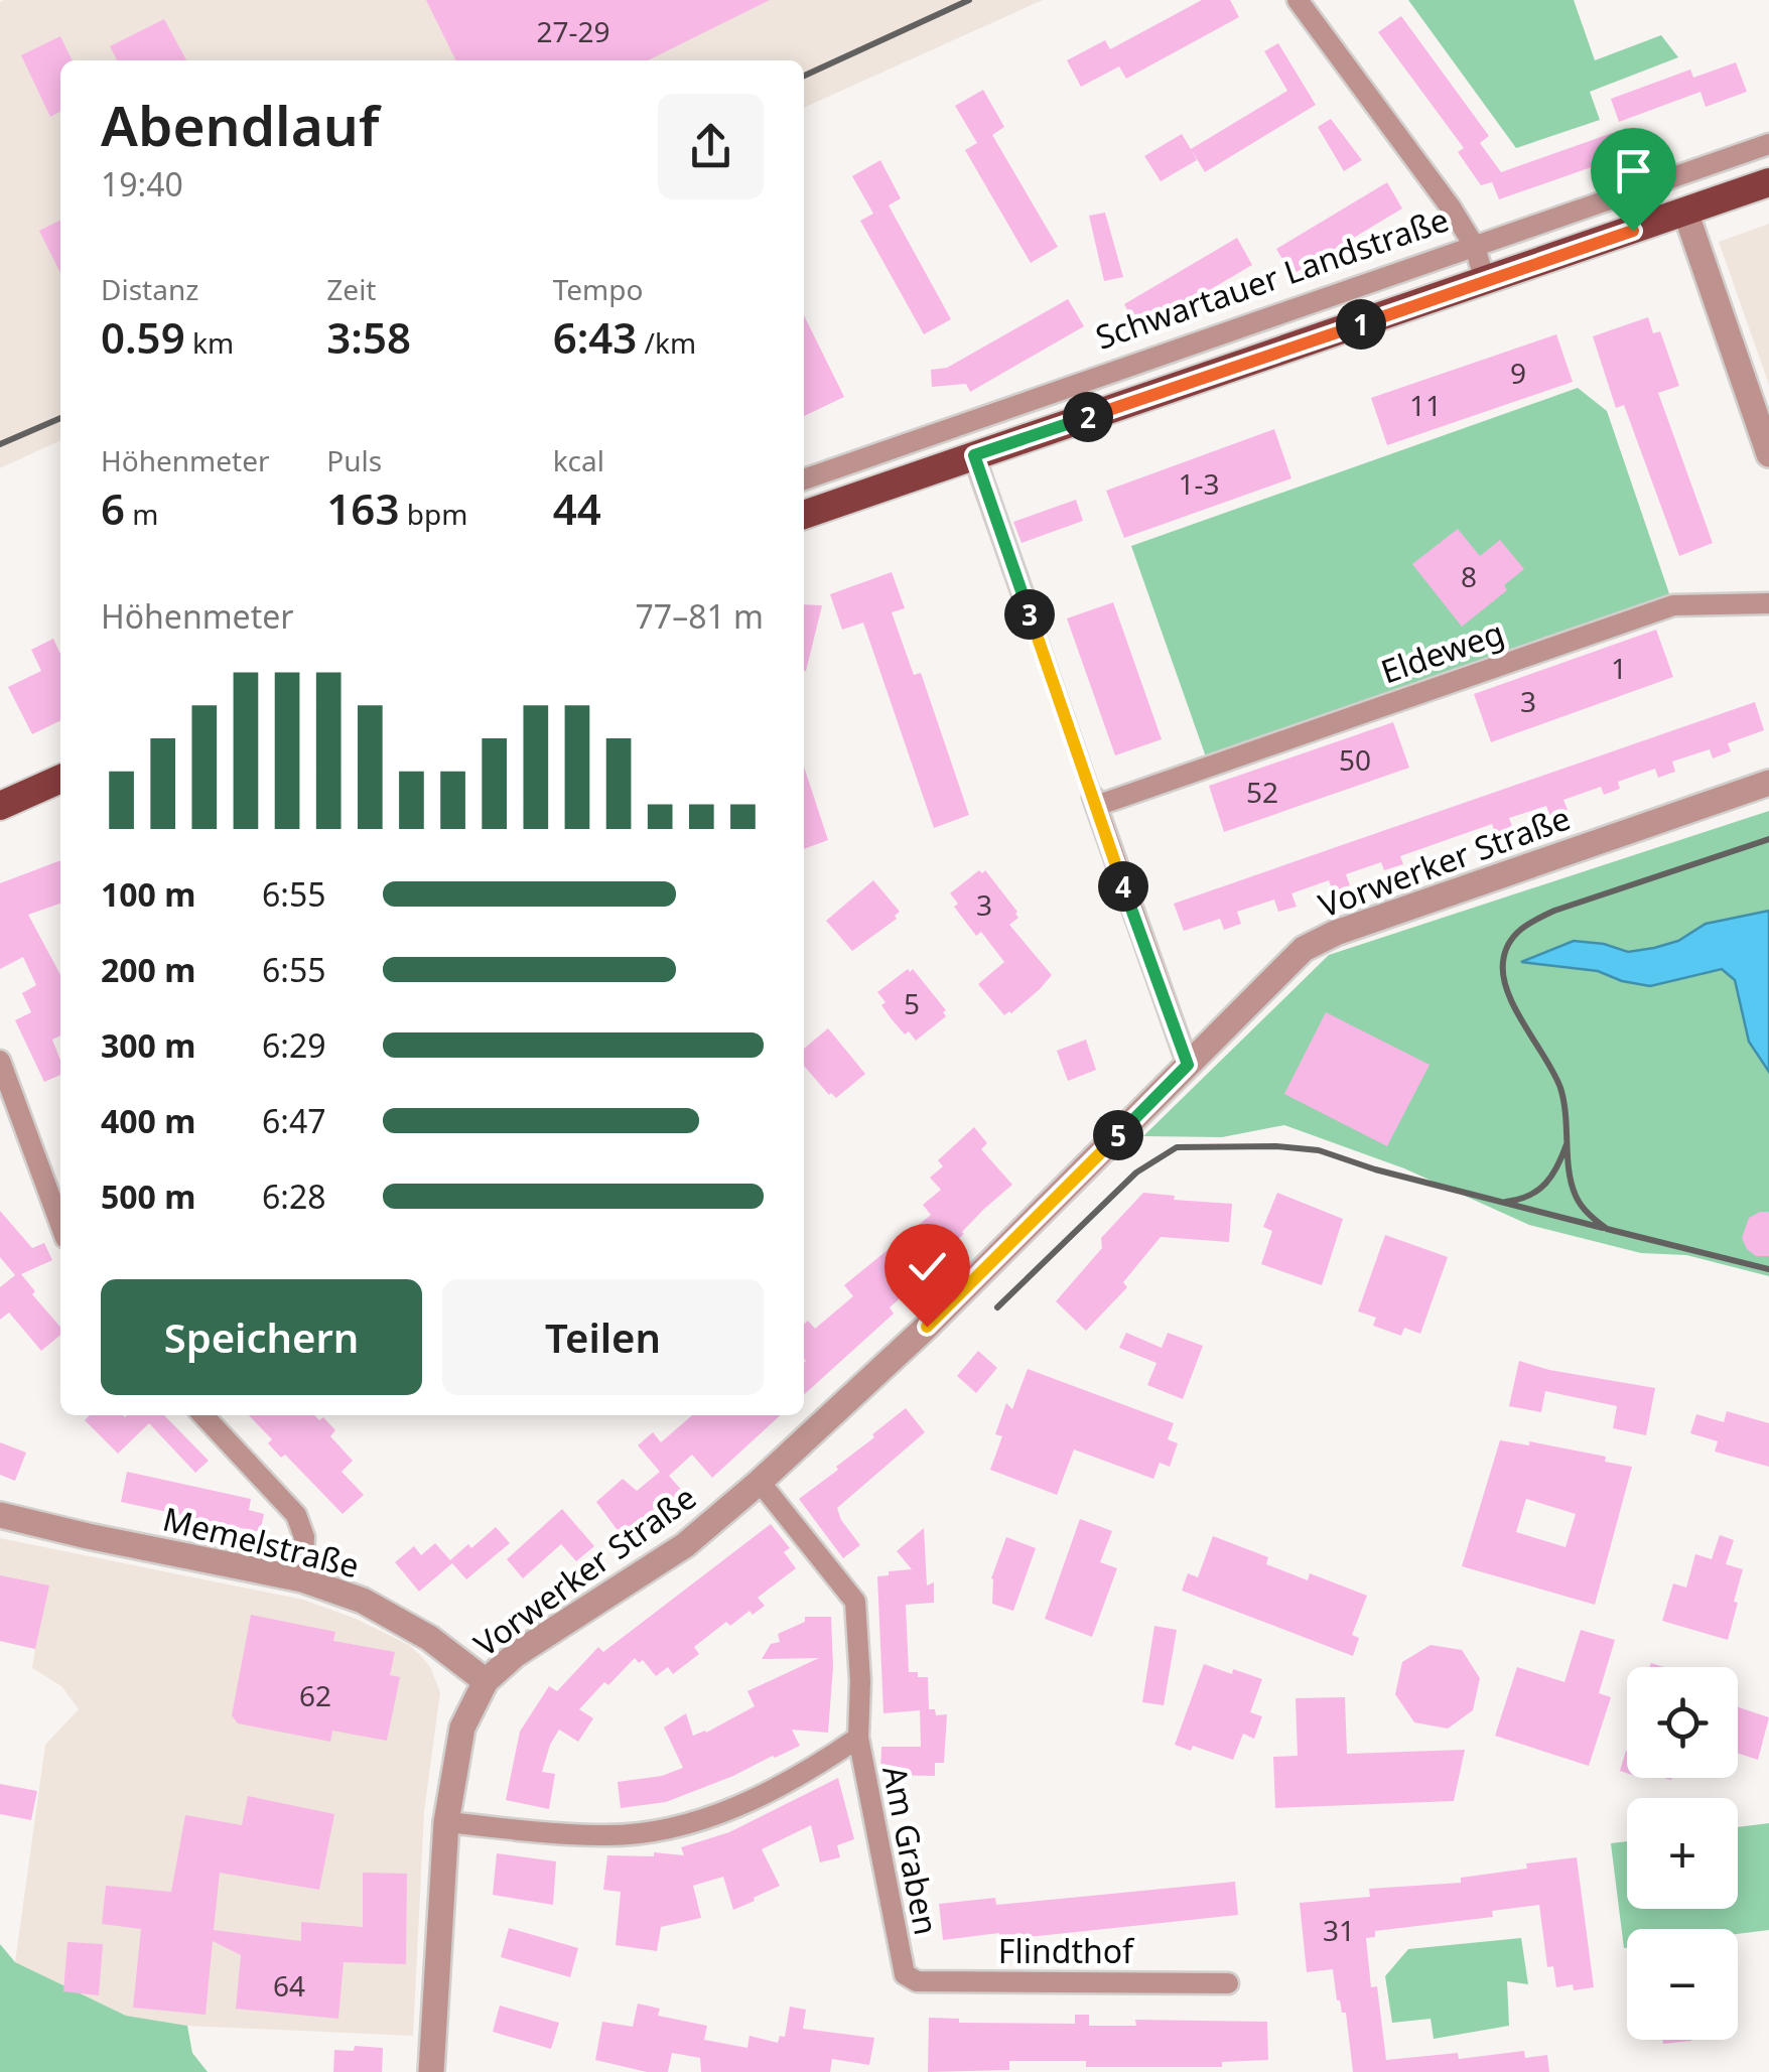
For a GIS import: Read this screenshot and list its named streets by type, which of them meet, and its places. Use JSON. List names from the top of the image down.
{
  "streets": {
    "street": [
      "Schwartauer Landstraße",
      "Eldeweg",
      "Vorwerker Straße",
      "Memelstraße",
      "Am Graben",
      "Flindthof"
    ]
  },
  "crossings": [
    ["Vorwerker Straße", "Memelstraße"],
    ["Vorwerker Straße", "Am Graben"],
    ["Am Graben", "Flindthof"]
  ],
  "house_numbers": [
    "27-29",
    "9",
    "11",
    "1-3",
    "8",
    "1",
    "3",
    "50",
    "52",
    "3",
    "5",
    "62",
    "31",
    "64"
  ],
  "page": {
    "heading": ["Abendlauf", "19:40"],
    "stats": [
      ["Distanz", "0.59 km"],
      ["Zeit", "3:58"],
      ["Tempo", "6:43 /km"],
      ["Höhenmeter", "6 m"],
      ["Puls", "163 bpm"],
      ["kcal", "44"]
    ],
    "pins": [
      "1",
      "2",
      "3",
      "4",
      "5"
    ],
    "chart": ["Höhenmeter", "77–81 m"],
    "list": [
      {
        "name": "100 m",
        "note": "6:55"
      },
      {
        "name": "200 m",
        "note": "6:55"
      },
      {
        "name": "300 m",
        "note": "6:29"
      },
      {
        "name": "400 m",
        "note": "6:47"
      },
      {
        "name": "500 m",
        "note": "6:28"
      }
    ],
    "buttons": ["Speichern", "Teilen"],
    "map_buttons": ["+", "−"]
  }
}
